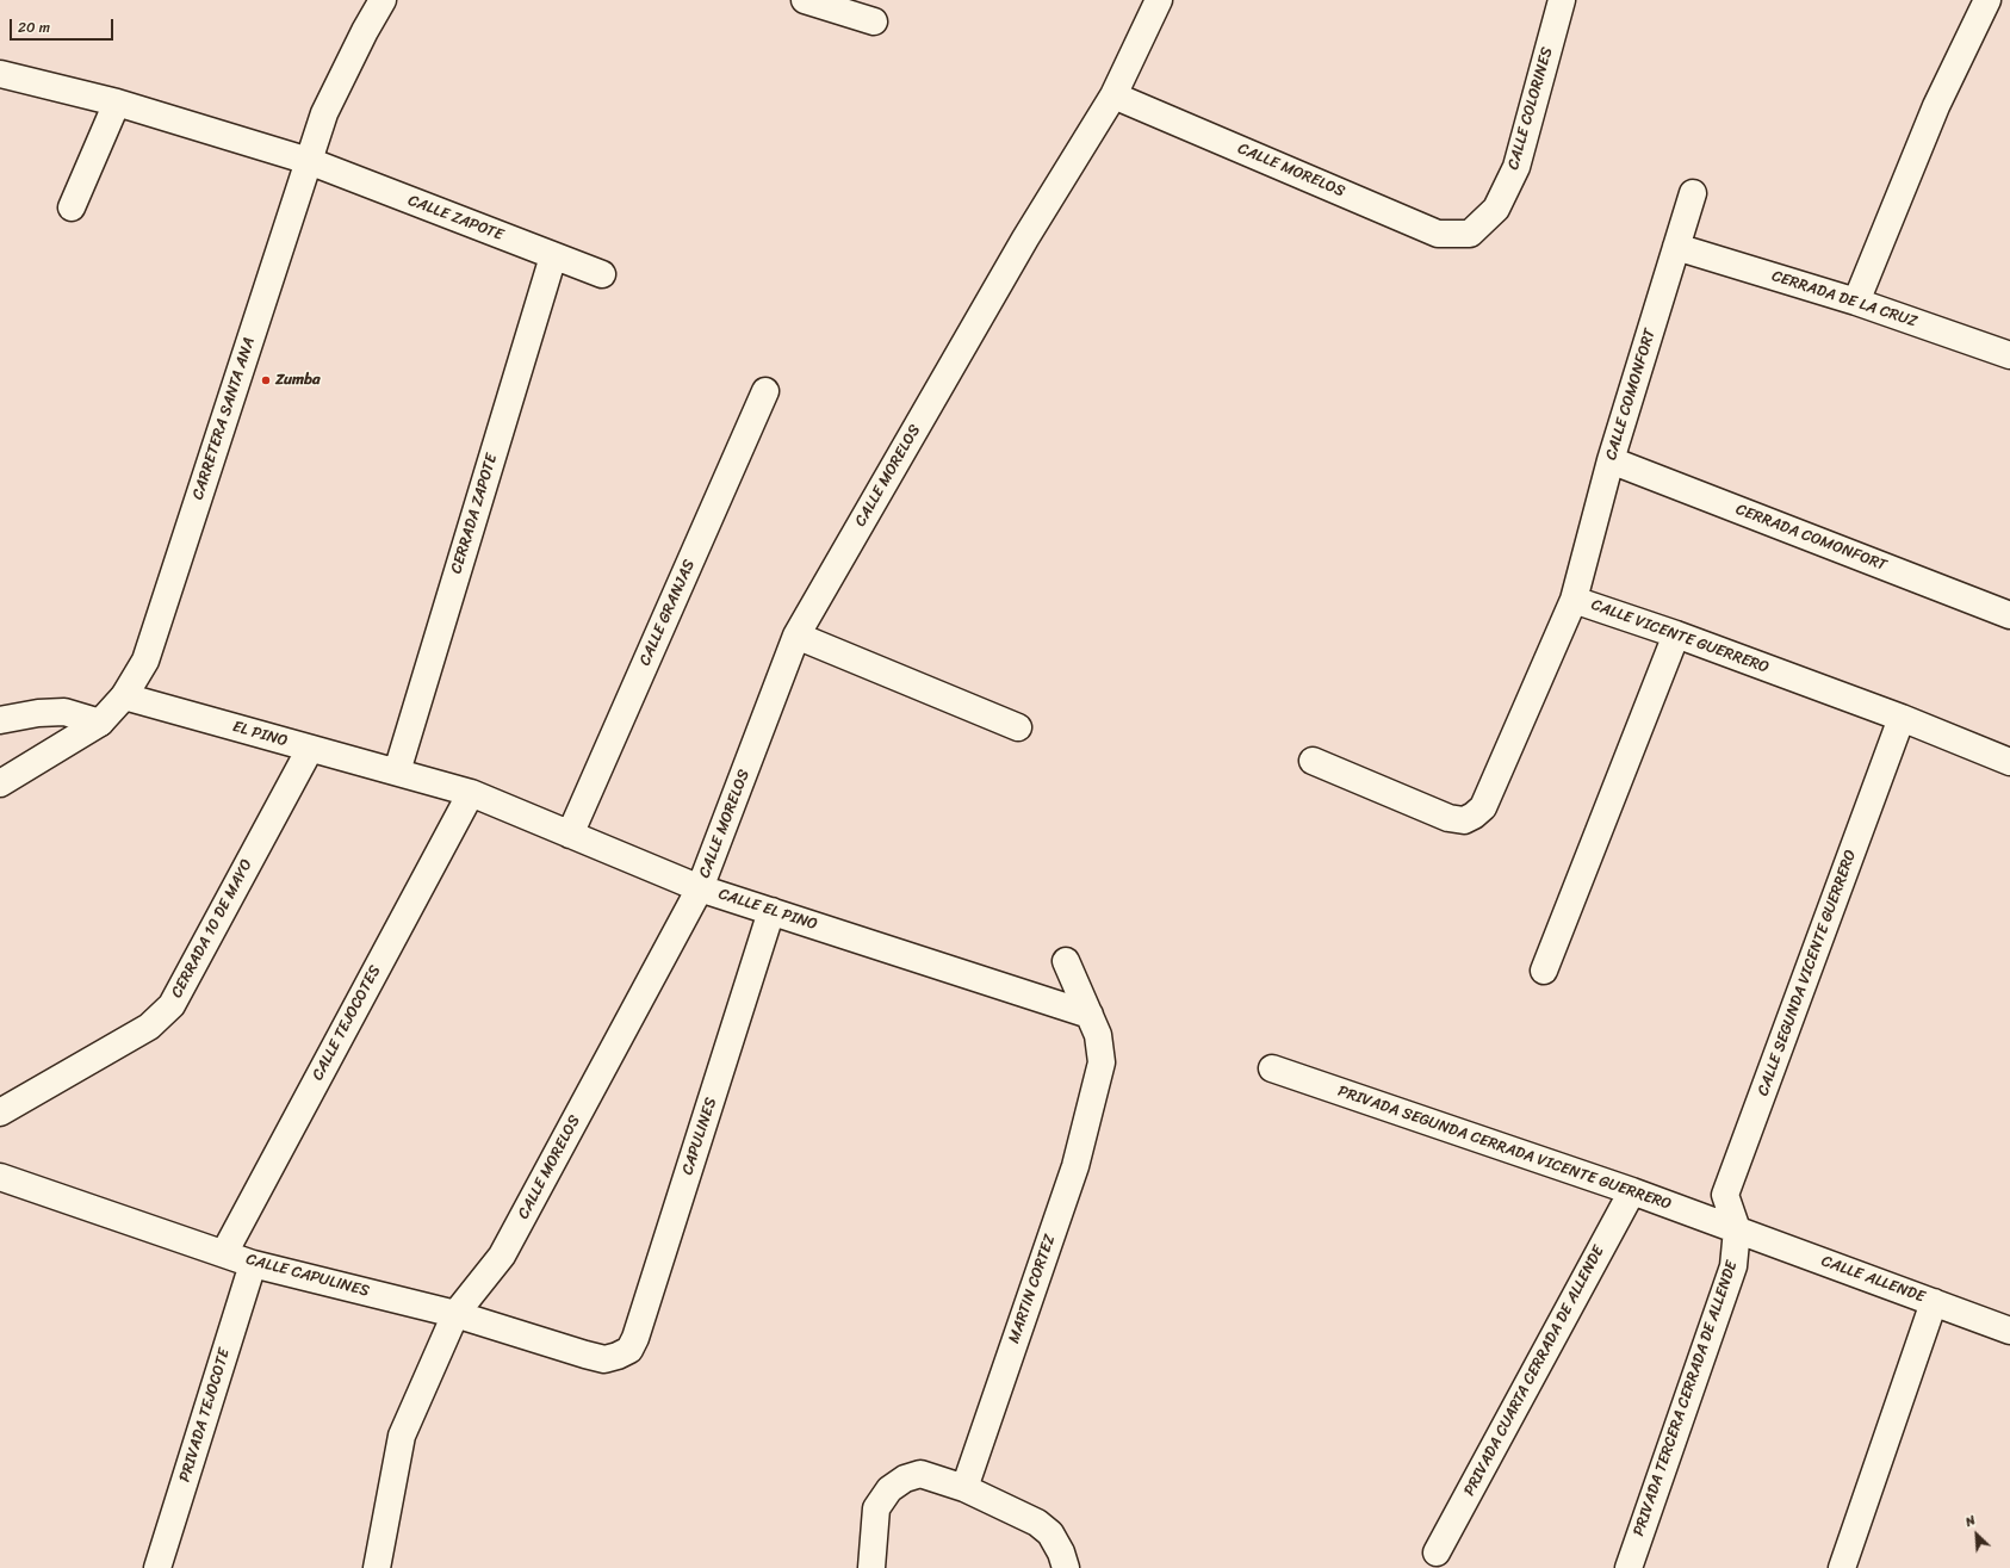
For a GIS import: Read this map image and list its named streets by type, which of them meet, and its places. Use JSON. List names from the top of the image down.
{
  "streets": {
    "street": [
      "CALLE COLORINES",
      "CALLE MORELOS",
      "CALLE ZAPOTE",
      "CERRADA DE LA CRUZ",
      "CALLE COMONFORT",
      "CARRETERA SANTA ANA",
      "CERRADA ZAPOTE",
      "CERRADA COMONFORT",
      "CALLE GRANJAS",
      "CALLE VICENTE GUERRERO",
      "EL PINO",
      "CALLE EL PINO",
      "CERRADA 10 DE MAYO",
      "CALLE SEGUNDA VICENTE GUERRERO",
      "CALLE TEJOCOTES",
      "CAPULINES",
      "PRIVADA SEGUNDA CERRADA VICENTE GUERRERO",
      "CALLE CAPULINES",
      "CALLE ALLENDE",
      "MARTIN CORTEZ",
      "PRIVADA CUARTA CERRADA DE ALLENDE",
      "PRIVADA TERCERA CERRADA DE ALLENDE",
      "PRIVADA TEJOCOTE"
    ]
  },
  "crossings": [
    ["CALLE COLORINES", "CALLE MORELOS"],
    ["CALLE MORELOS", "CALLE EL PINO"],
    ["CALLE MORELOS", "CALLE CAPULINES"],
    ["CALLE ZAPOTE", "CARRETERA SANTA ANA"],
    ["CALLE ZAPOTE", "CERRADA ZAPOTE"],
    ["CERRADA DE LA CRUZ", "CALLE COMONFORT"],
    ["CALLE COMONFORT", "CERRADA COMONFORT"],
    ["CALLE COMONFORT", "CALLE VICENTE GUERRERO"],
    ["CARRETERA SANTA ANA", "EL PINO"],
    ["CERRADA ZAPOTE", "EL PINO"],
    ["CERRADA ZAPOTE", "CALLE EL PINO"],
    ["CALLE GRANJAS", "CALLE EL PINO"],
    ["CALLE VICENTE GUERRERO", "CALLE SEGUNDA VICENTE GUERRERO"],
    ["EL PINO", "CALLE EL PINO"],
    ["EL PINO", "CERRADA 10 DE MAYO"],
    ["CALLE EL PINO", "CALLE TEJOCOTES"],
    ["CALLE EL PINO", "CAPULINES"],
    ["CALLE EL PINO", "MARTIN CORTEZ"],
    ["CALLE SEGUNDA VICENTE GUERRERO", "PRIVADA SEGUNDA CERRADA VICENTE GUERRERO"],
    ["CALLE SEGUNDA VICENTE GUERRERO", "CALLE ALLENDE"],
    ["CALLE SEGUNDA VICENTE GUERRERO", "PRIVADA TERCERA CERRADA DE ALLENDE"],
    ["CALLE TEJOCOTES", "CALLE CAPULINES"],
    ["CAPULINES", "CALLE CAPULINES"],
    ["PRIVADA SEGUNDA CERRADA VICENTE GUERRERO", "CALLE ALLENDE"],
    ["PRIVADA SEGUNDA CERRADA VICENTE GUERRERO", "PRIVADA CUARTA CERRADA DE ALLENDE"],
    ["PRIVADA SEGUNDA CERRADA VICENTE GUERRERO", "PRIVADA TERCERA CERRADA DE ALLENDE"],
    ["CALLE CAPULINES", "PRIVADA TEJOCOTE"],
    ["CALLE ALLENDE", "PRIVADA TERCERA CERRADA DE ALLENDE"]
  ],
  "places": ["Zumba"],
  "scale_bar": "20 m",
  "north": "top left"
}
